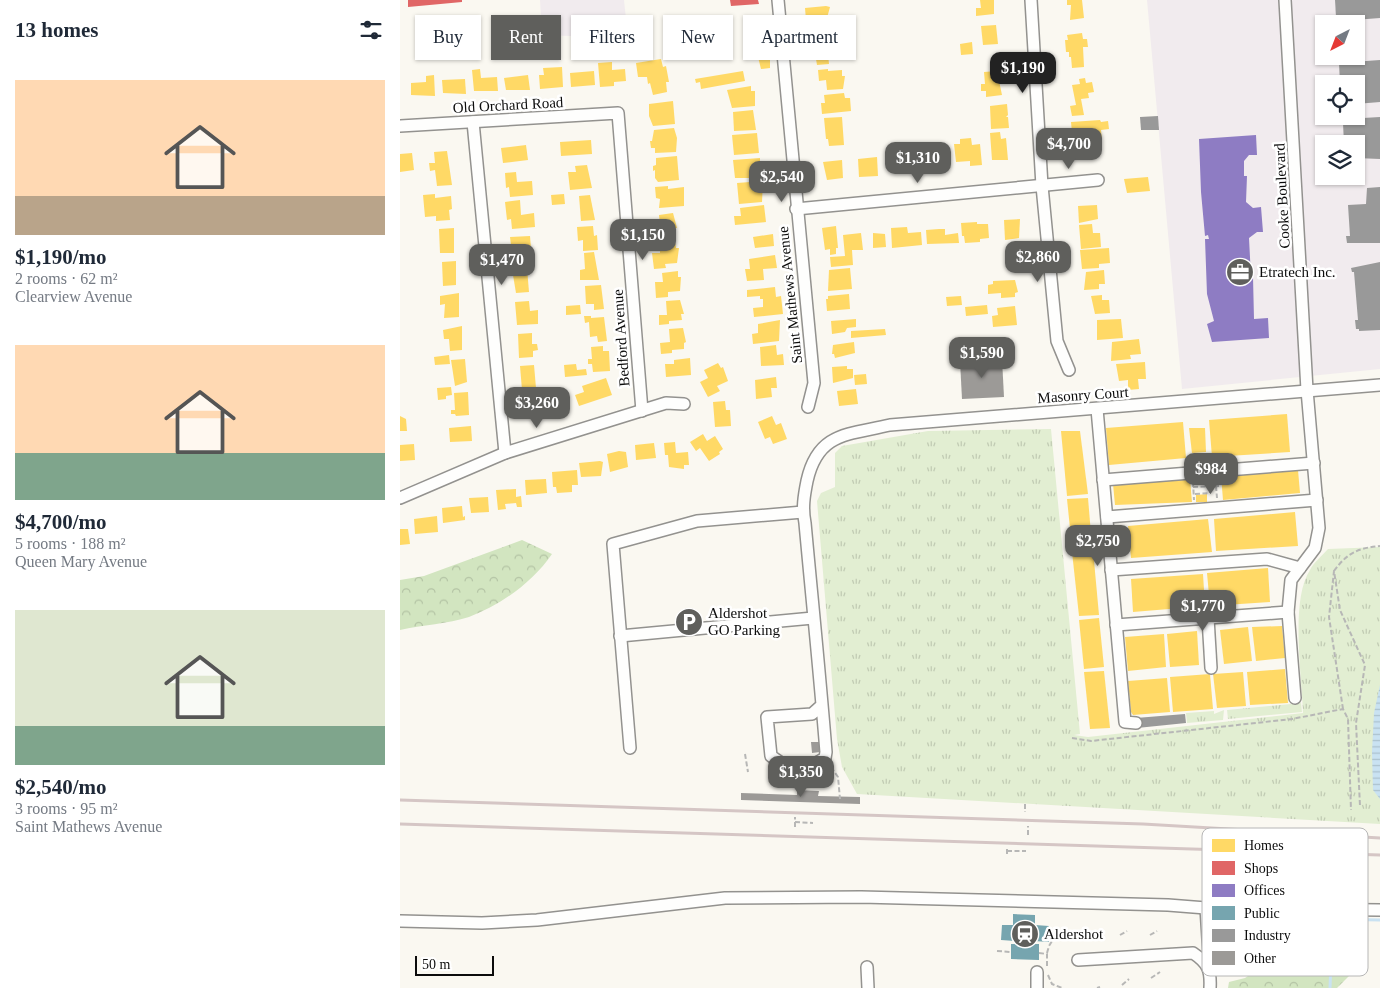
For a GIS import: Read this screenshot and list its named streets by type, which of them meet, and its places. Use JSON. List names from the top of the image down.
{
  "streets": {
    "street": [
      "Old Orchard Road",
      "Cooke Boulevard",
      "Saint Mathews Avenue",
      "Bedford Avenue",
      "Masonry Court"
    ]
  },
  "crossings": [
    ["Old Orchard Road", "Bedford Avenue"],
    ["Cooke Boulevard", "Masonry Court"]
  ],
  "places": {
    "office": ["Etratech Inc."],
    "parking": ["Aldershot GO Parking"],
    "station": ["Aldershot"]
  },
  "legend": [
    "Homes",
    "Shops",
    "Offices",
    "Public",
    "Industry",
    "Other"
  ],
  "scale_bar": "50 m",
  "north": "bottom left",
  "page": {
    "heading": "13 homes",
    "chip": [
      "Buy",
      "Rent",
      "Filters",
      "New",
      "Apartment"
    ],
    "price": [
      "$1,190",
      "$4,700",
      "$1,310",
      "$2,540",
      "$1,150",
      "$2,860",
      "$1,470",
      "$1,590",
      "$3,260",
      "$984",
      "$2,750",
      "$1,770",
      "$1,350"
    ],
    "list": [
      {
        "name": "$1,190/mo",
        "note": "2 rooms · 62 m² · Clearview Avenue"
      },
      {
        "name": "$4,700/mo",
        "note": "5 rooms · 188 m² · Queen Mary Avenue"
      },
      {
        "name": "$2,540/mo",
        "note": "3 rooms · 95 m² · Saint Mathews Avenue"
      }
    ],
    "scale": "50 m"
  }
}
